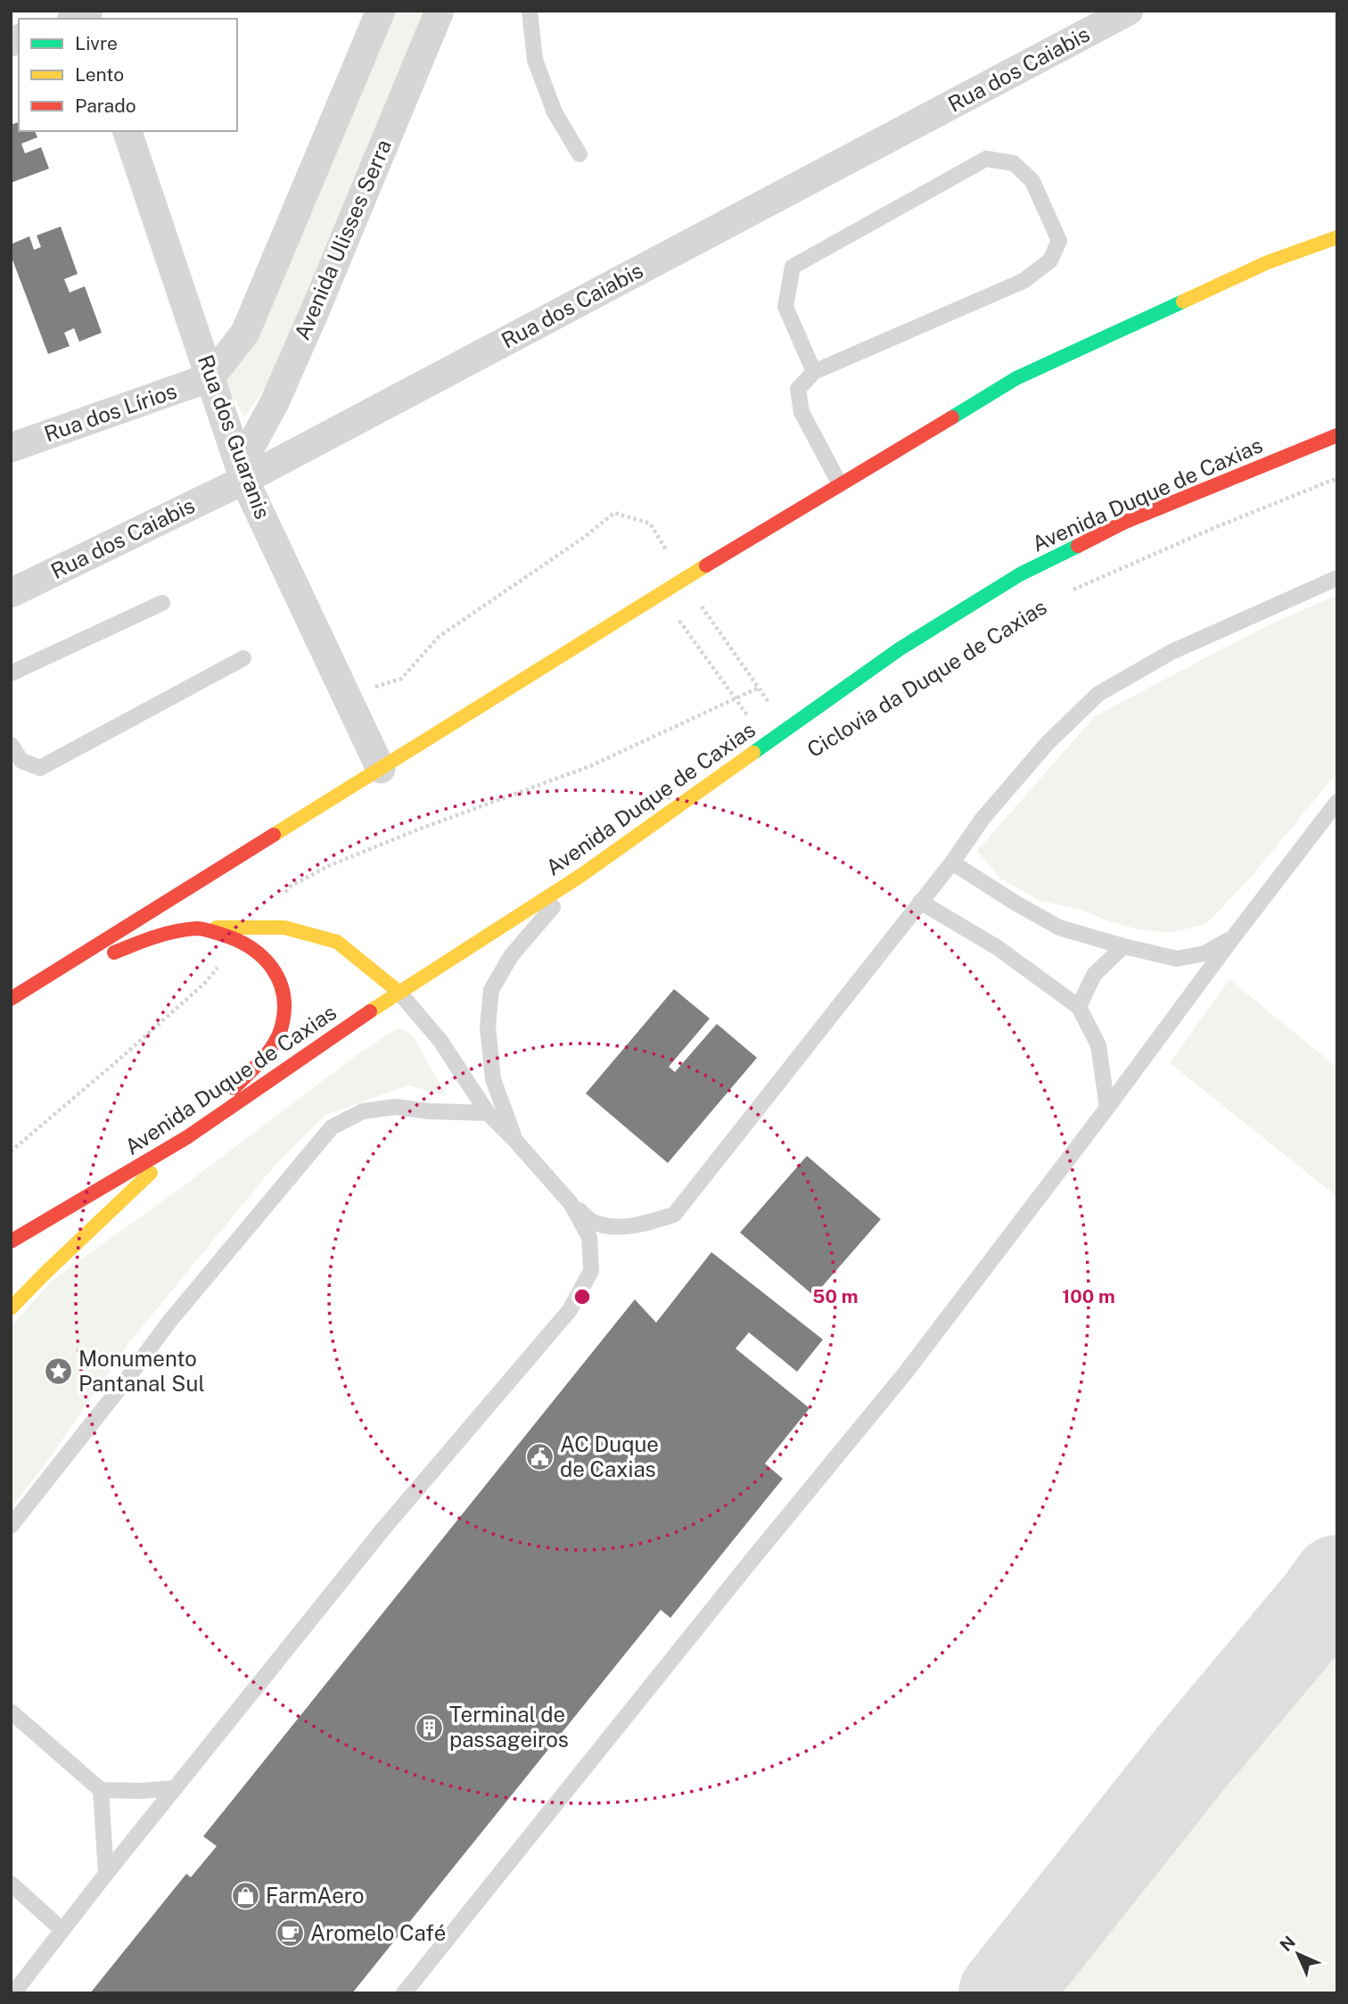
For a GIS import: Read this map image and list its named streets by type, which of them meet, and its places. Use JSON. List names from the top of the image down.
{
  "streets": {
    "main road": ["Avenida Duque de Caxias"],
    "street": [
      "Rua dos Caiabis",
      "Avenida Ulisses Serra",
      "Rua dos Lírios",
      "Rua dos Guaranis"
    ],
    "path": ["Ciclovia da Duque de Caxias"]
  },
  "crossings": [
    ["Rua dos Caiabis", "Avenida Ulisses Serra"],
    ["Rua dos Caiabis", "Rua dos Guaranis"],
    ["Avenida Ulisses Serra", "Rua dos Guaranis"],
    ["Rua dos Lírios", "Rua dos Guaranis"],
    ["Rua dos Guaranis", "Ciclovia da Duque de Caxias"],
    ["Avenida Duque de Caxias", "Ciclovia da Duque de Caxias"]
  ],
  "places": {
    "place": ["Monumento Pantanal Sul"],
    "public building": ["AC Duque de Caxias"],
    "building": ["Terminal de passageiros"],
    "shop": ["FarmAero"],
    "cafe": ["Aromelo Café"]
  },
  "legend": ["Livre", "Lento", "Parado"],
  "north": "top left",
  "rings": ["50 m", "100 m"]
}
